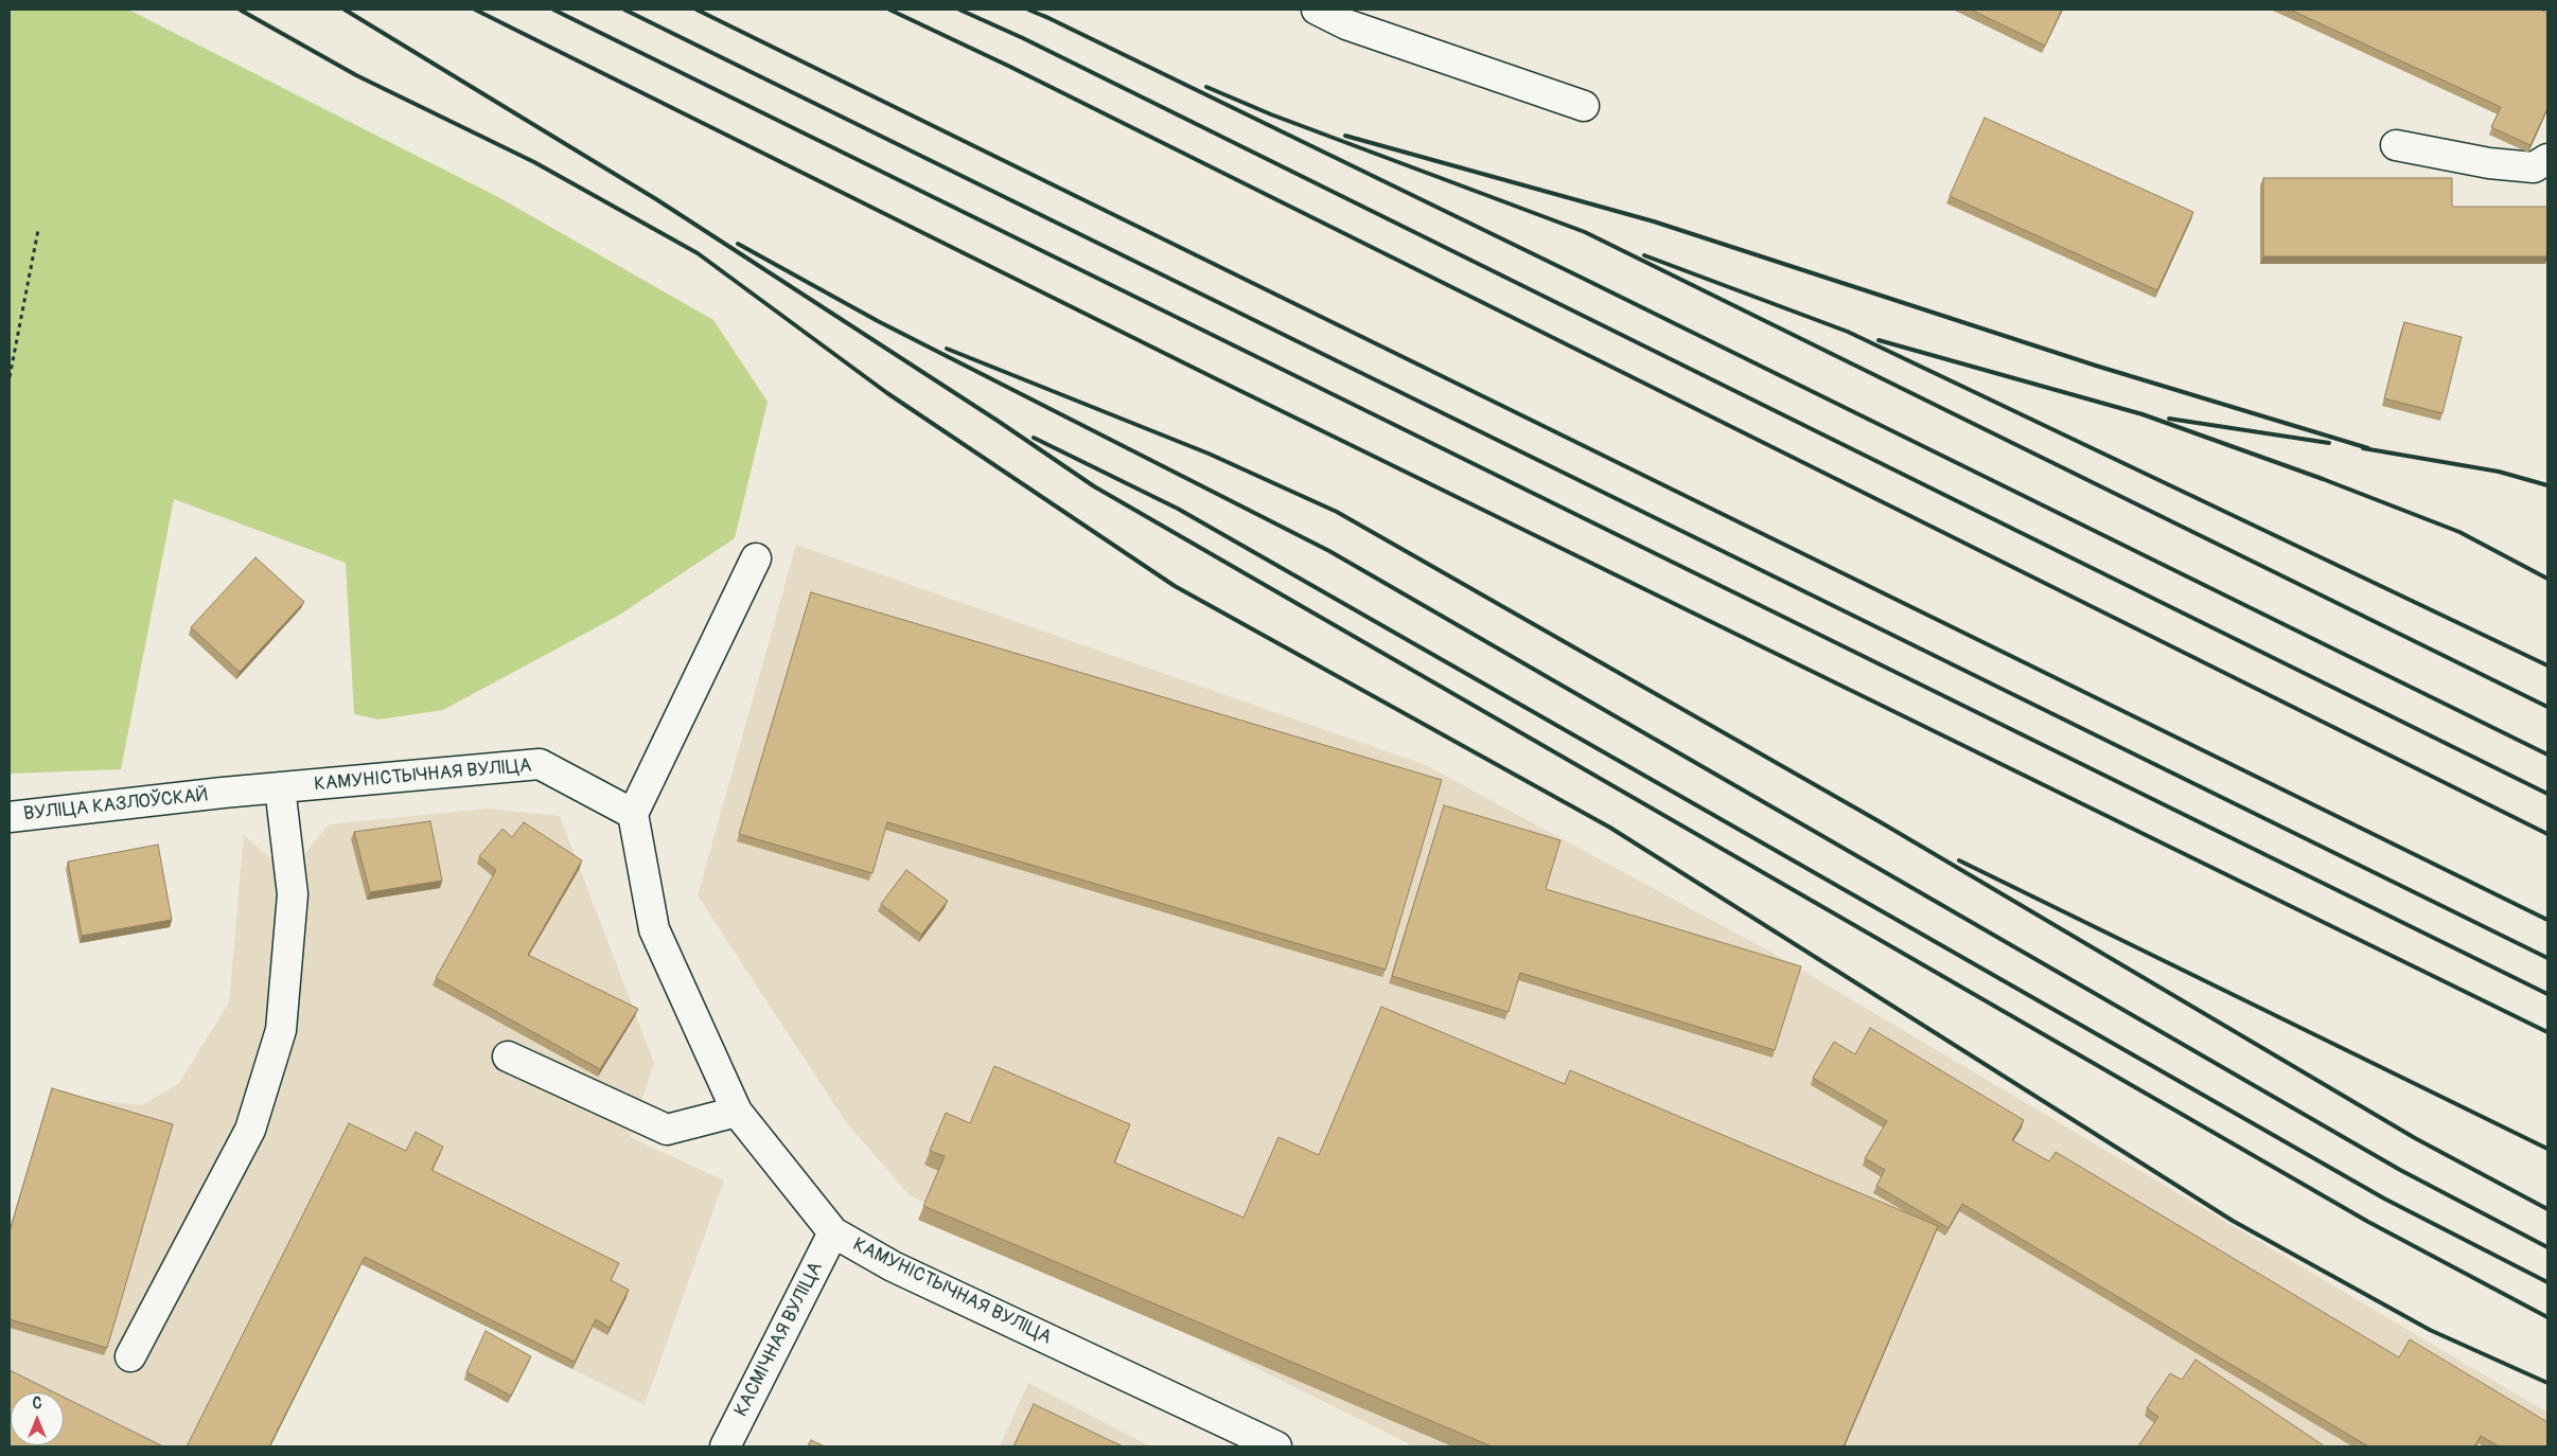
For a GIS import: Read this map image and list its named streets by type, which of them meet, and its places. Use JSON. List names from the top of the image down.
{
  "streets": {
    "street": ["КАМУНІСТЫЧНАЯ ВУЛІЦА", "ВУЛІЦА КАЗЛОЎСКАЙ", "КАСМІЧНАЯ ВУЛІЦА"]
  },
  "crossings": [
    ["КАМУНІСТЫЧНАЯ ВУЛІЦА", "ВУЛІЦА КАЗЛОЎСКАЙ"],
    ["КАМУНІСТЫЧНАЯ ВУЛІЦА", "КАСМІЧНАЯ ВУЛІЦА"]
  ],
  "north": "top"
}
